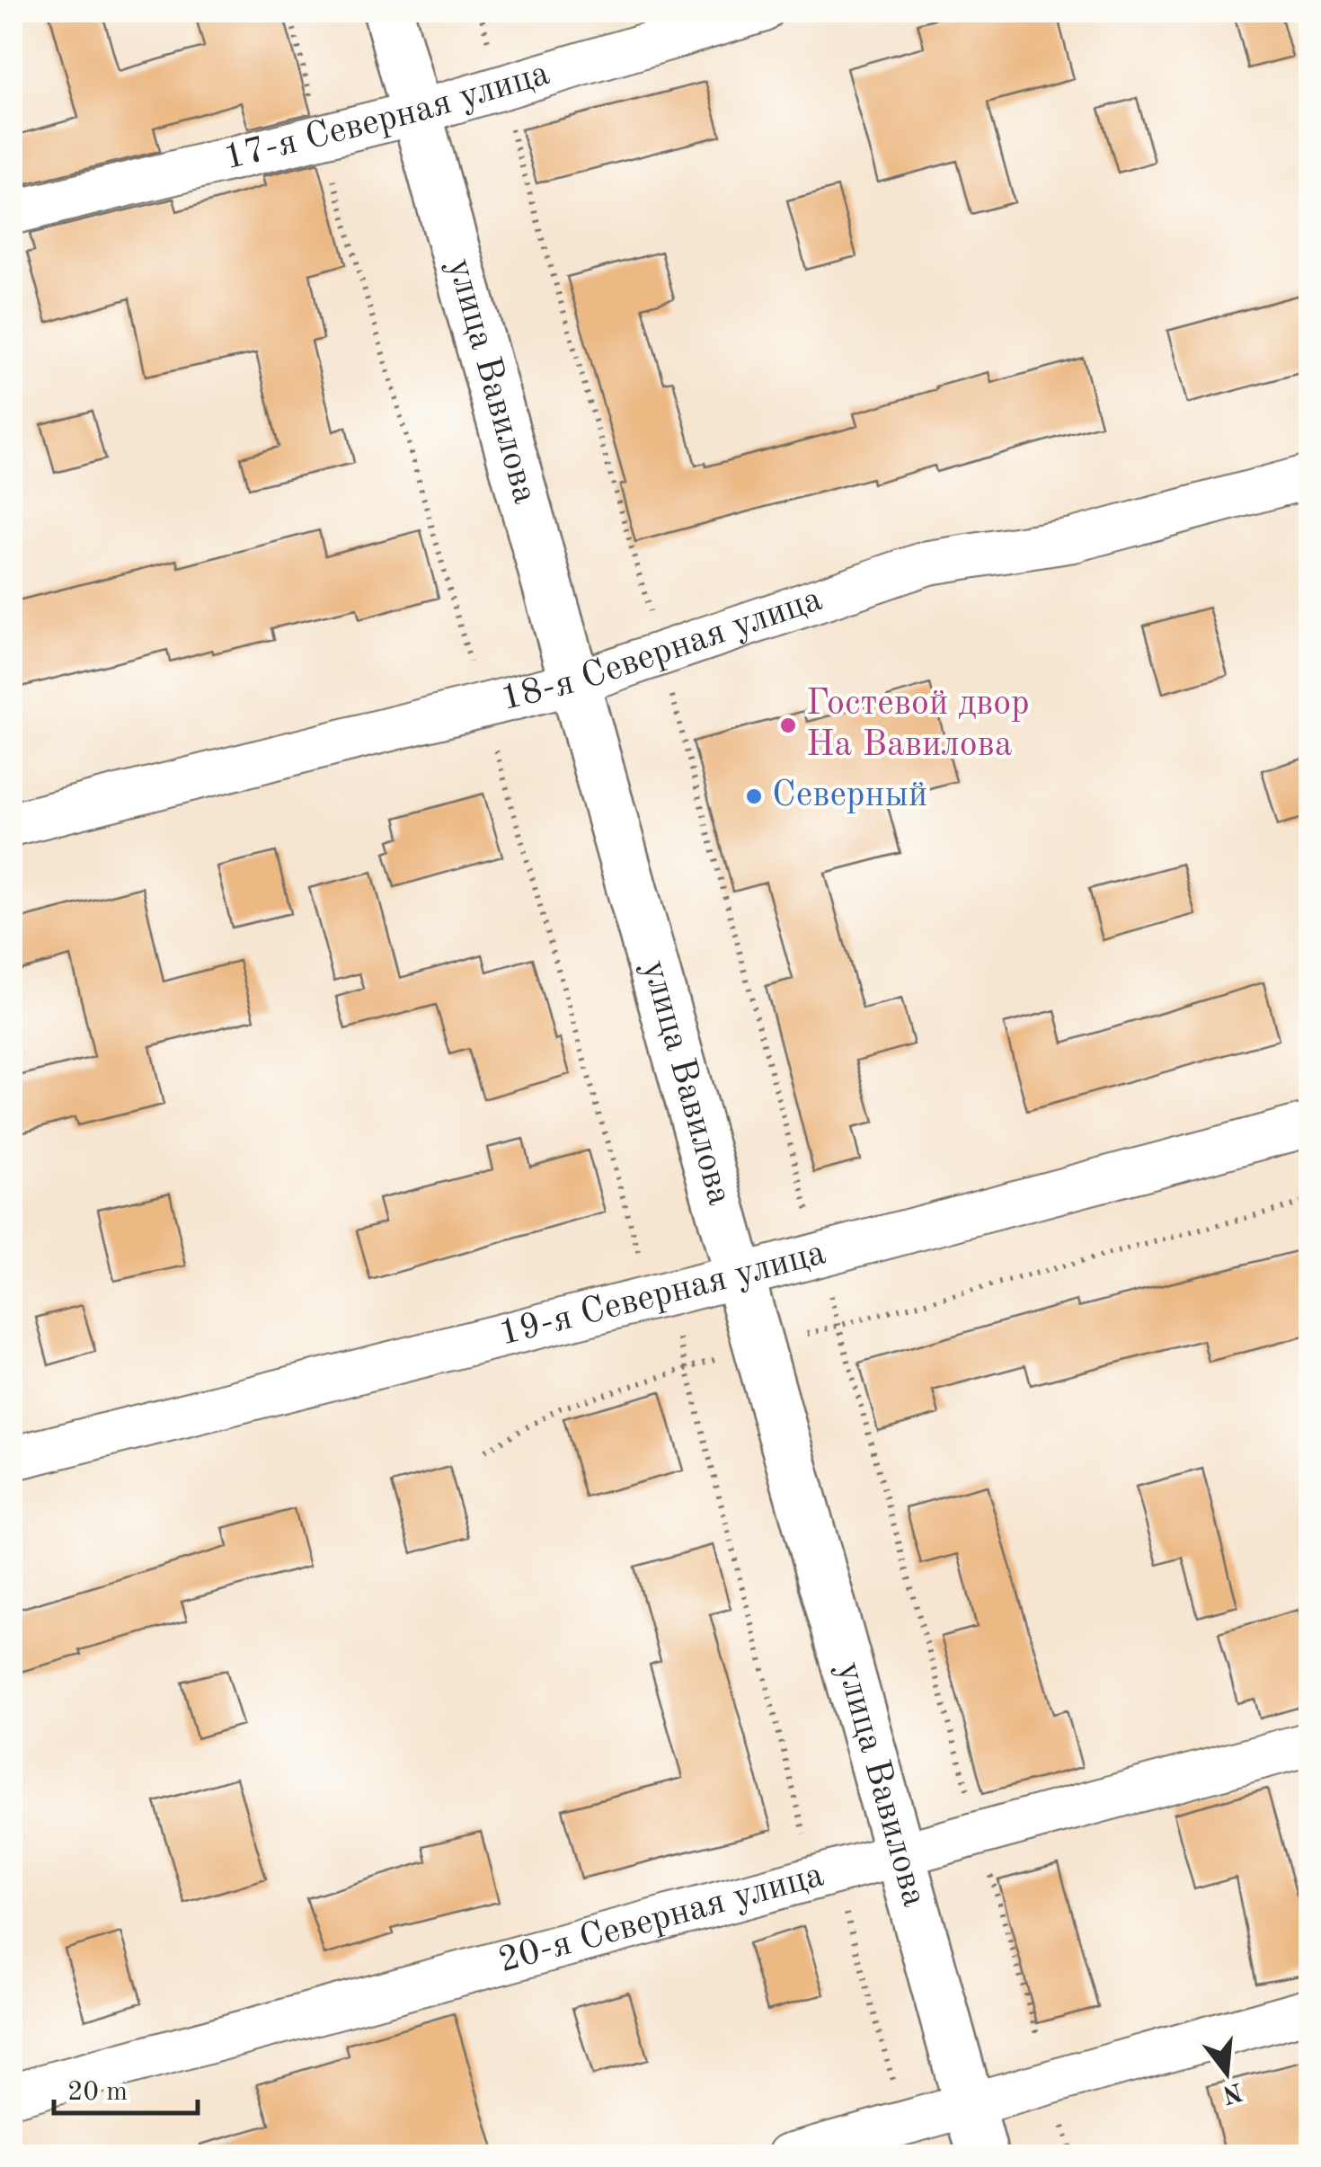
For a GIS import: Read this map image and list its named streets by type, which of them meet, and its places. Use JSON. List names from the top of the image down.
{
  "streets": {
    "street": [
      "17-я Северная улица",
      "улица Вавилова",
      "18-я Северная улица",
      "19-я Северная улица",
      "20-я Северная улица"
    ]
  },
  "crossings": [
    ["17-я Северная улица", "улица Вавилова"],
    ["улица Вавилова", "18-я Северная улица"],
    ["улица Вавилова", "19-я Северная улица"],
    ["улица Вавилова", "20-я Северная улица"]
  ],
  "places": ["Гостевой двор На Вавилова", "Северный"],
  "scale_bar": "20 m",
  "north": "bottom"
}
